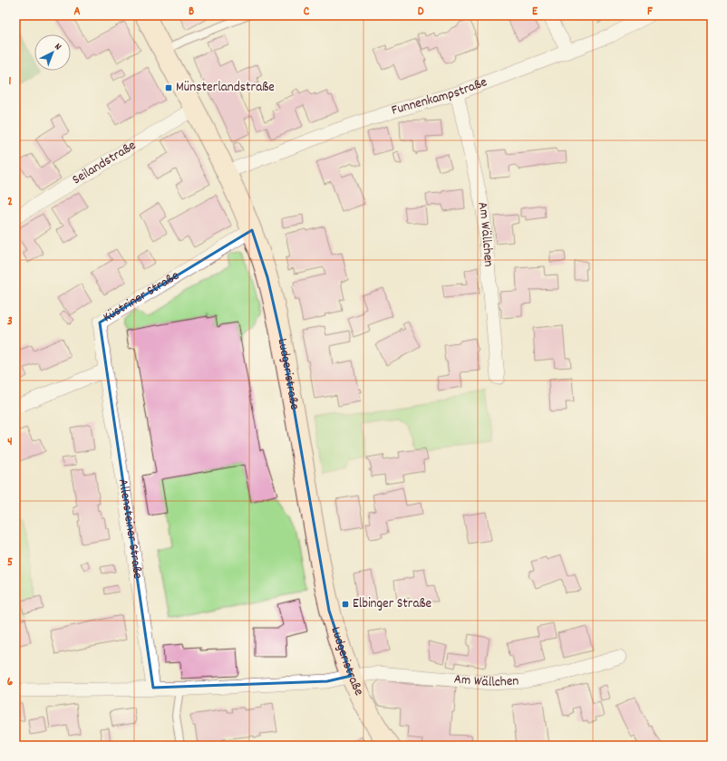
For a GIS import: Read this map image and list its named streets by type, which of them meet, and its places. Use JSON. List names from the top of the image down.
{
  "streets": {
    "street": [
      "Funnenkampstraße",
      "Seilandstraße",
      "Am Wällchen",
      "Küstriner Straße",
      "Ludgeristraße",
      "Allensteiner Straße"
    ]
  },
  "crossings": [
    ["Funnenkampstraße", "Am Wällchen"],
    ["Funnenkampstraße", "Ludgeristraße"],
    ["Seilandstraße", "Ludgeristraße"],
    ["Am Wällchen", "Ludgeristraße"],
    ["Küstriner Straße", "Ludgeristraße"],
    ["Küstriner Straße", "Allensteiner Straße"]
  ],
  "places": {
    "transit": ["Münsterlandstraße", "Elbinger Straße"]
  },
  "north": "top right",
  "grid": {
    "columns": [
      "A",
      "B",
      "C",
      "D",
      "E",
      "F"
    ],
    "rows": [
      "1",
      "2",
      "3",
      "4",
      "5",
      "6"
    ]
  }
}
